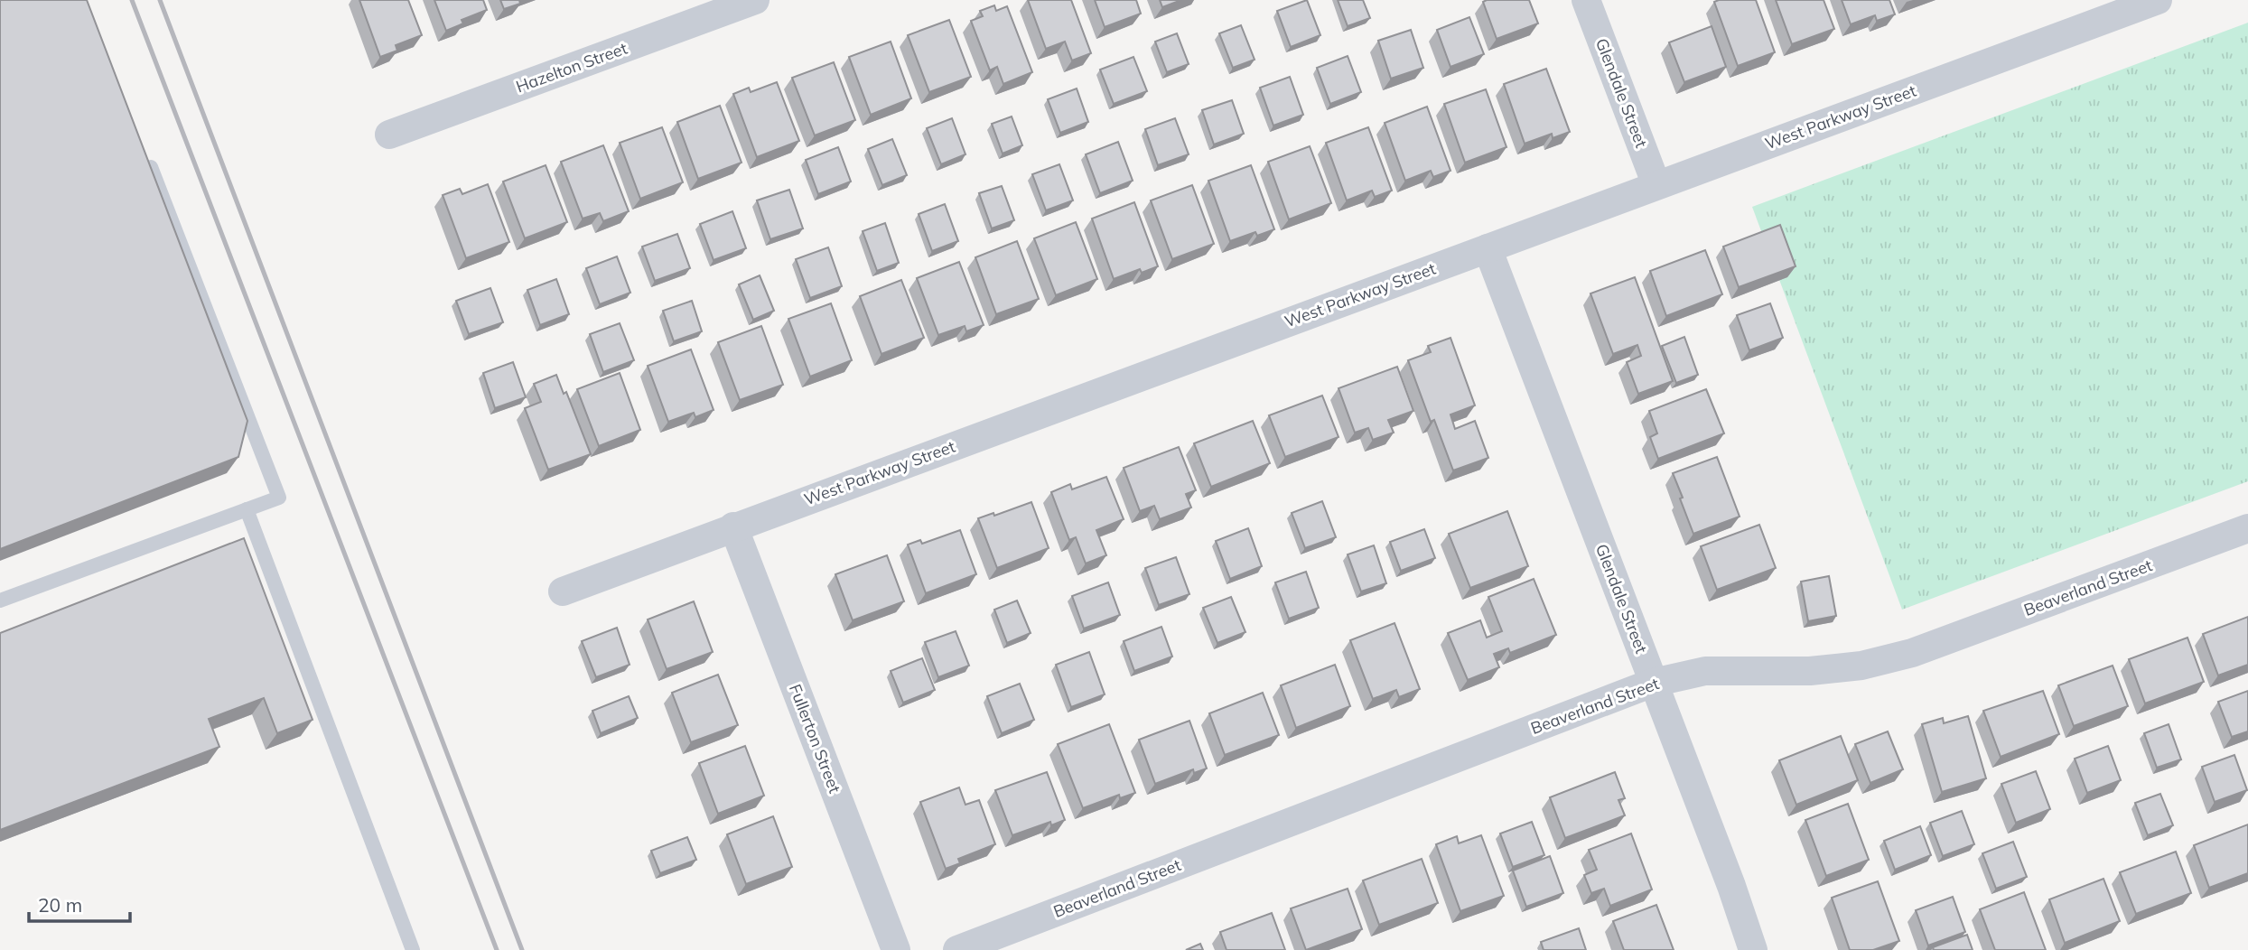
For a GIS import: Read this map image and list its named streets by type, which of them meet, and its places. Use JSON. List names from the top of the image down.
{
  "streets": {
    "street": [
      "Hazelton Street",
      "Glendale Street",
      "West Parkway Street",
      "Beaverland Street",
      "Fullerton Street"
    ]
  },
  "crossings": [
    ["Glendale Street", "West Parkway Street"],
    ["Glendale Street", "Beaverland Street"],
    ["West Parkway Street", "Fullerton Street"]
  ],
  "scale_bar": "20 m"
}
